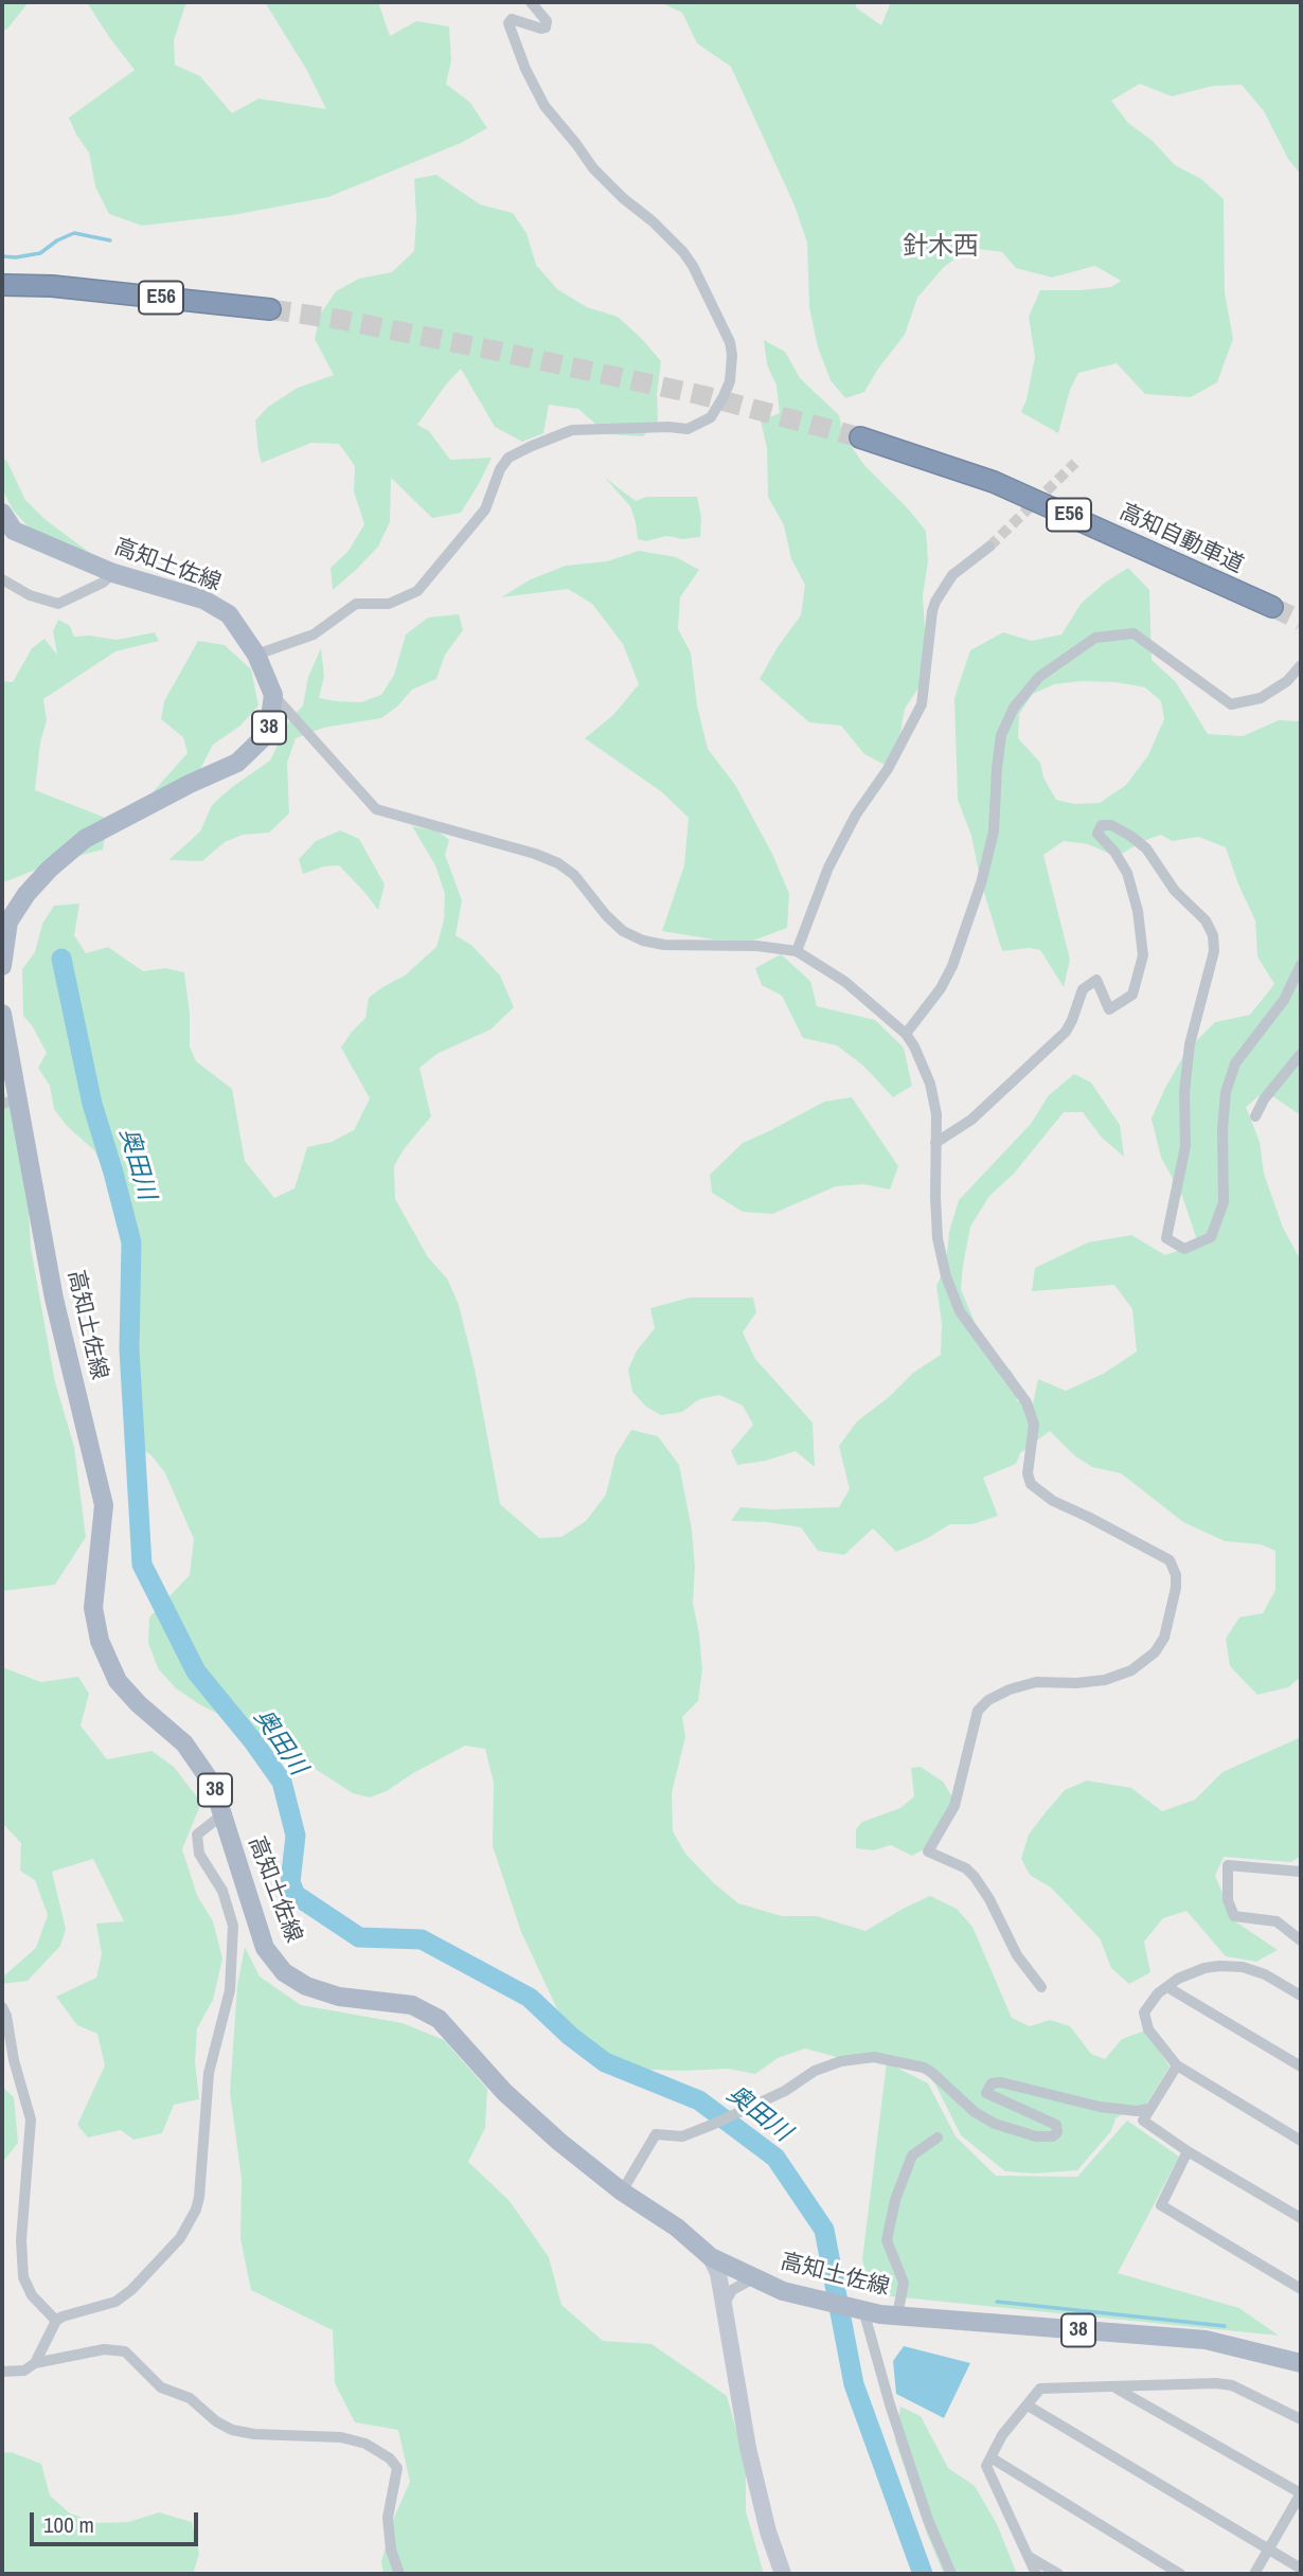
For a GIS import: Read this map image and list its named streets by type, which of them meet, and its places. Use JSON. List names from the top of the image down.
{
  "streets": {
    "highway": ["E56", "高知自動車道"],
    "main road": ["高知土佐線", "38"]
  },
  "crossings": [
    ["高知土佐線", "38"]
  ],
  "districts": ["針木西"],
  "water": ["奥田川"],
  "scale_bar": "100 m"
}
